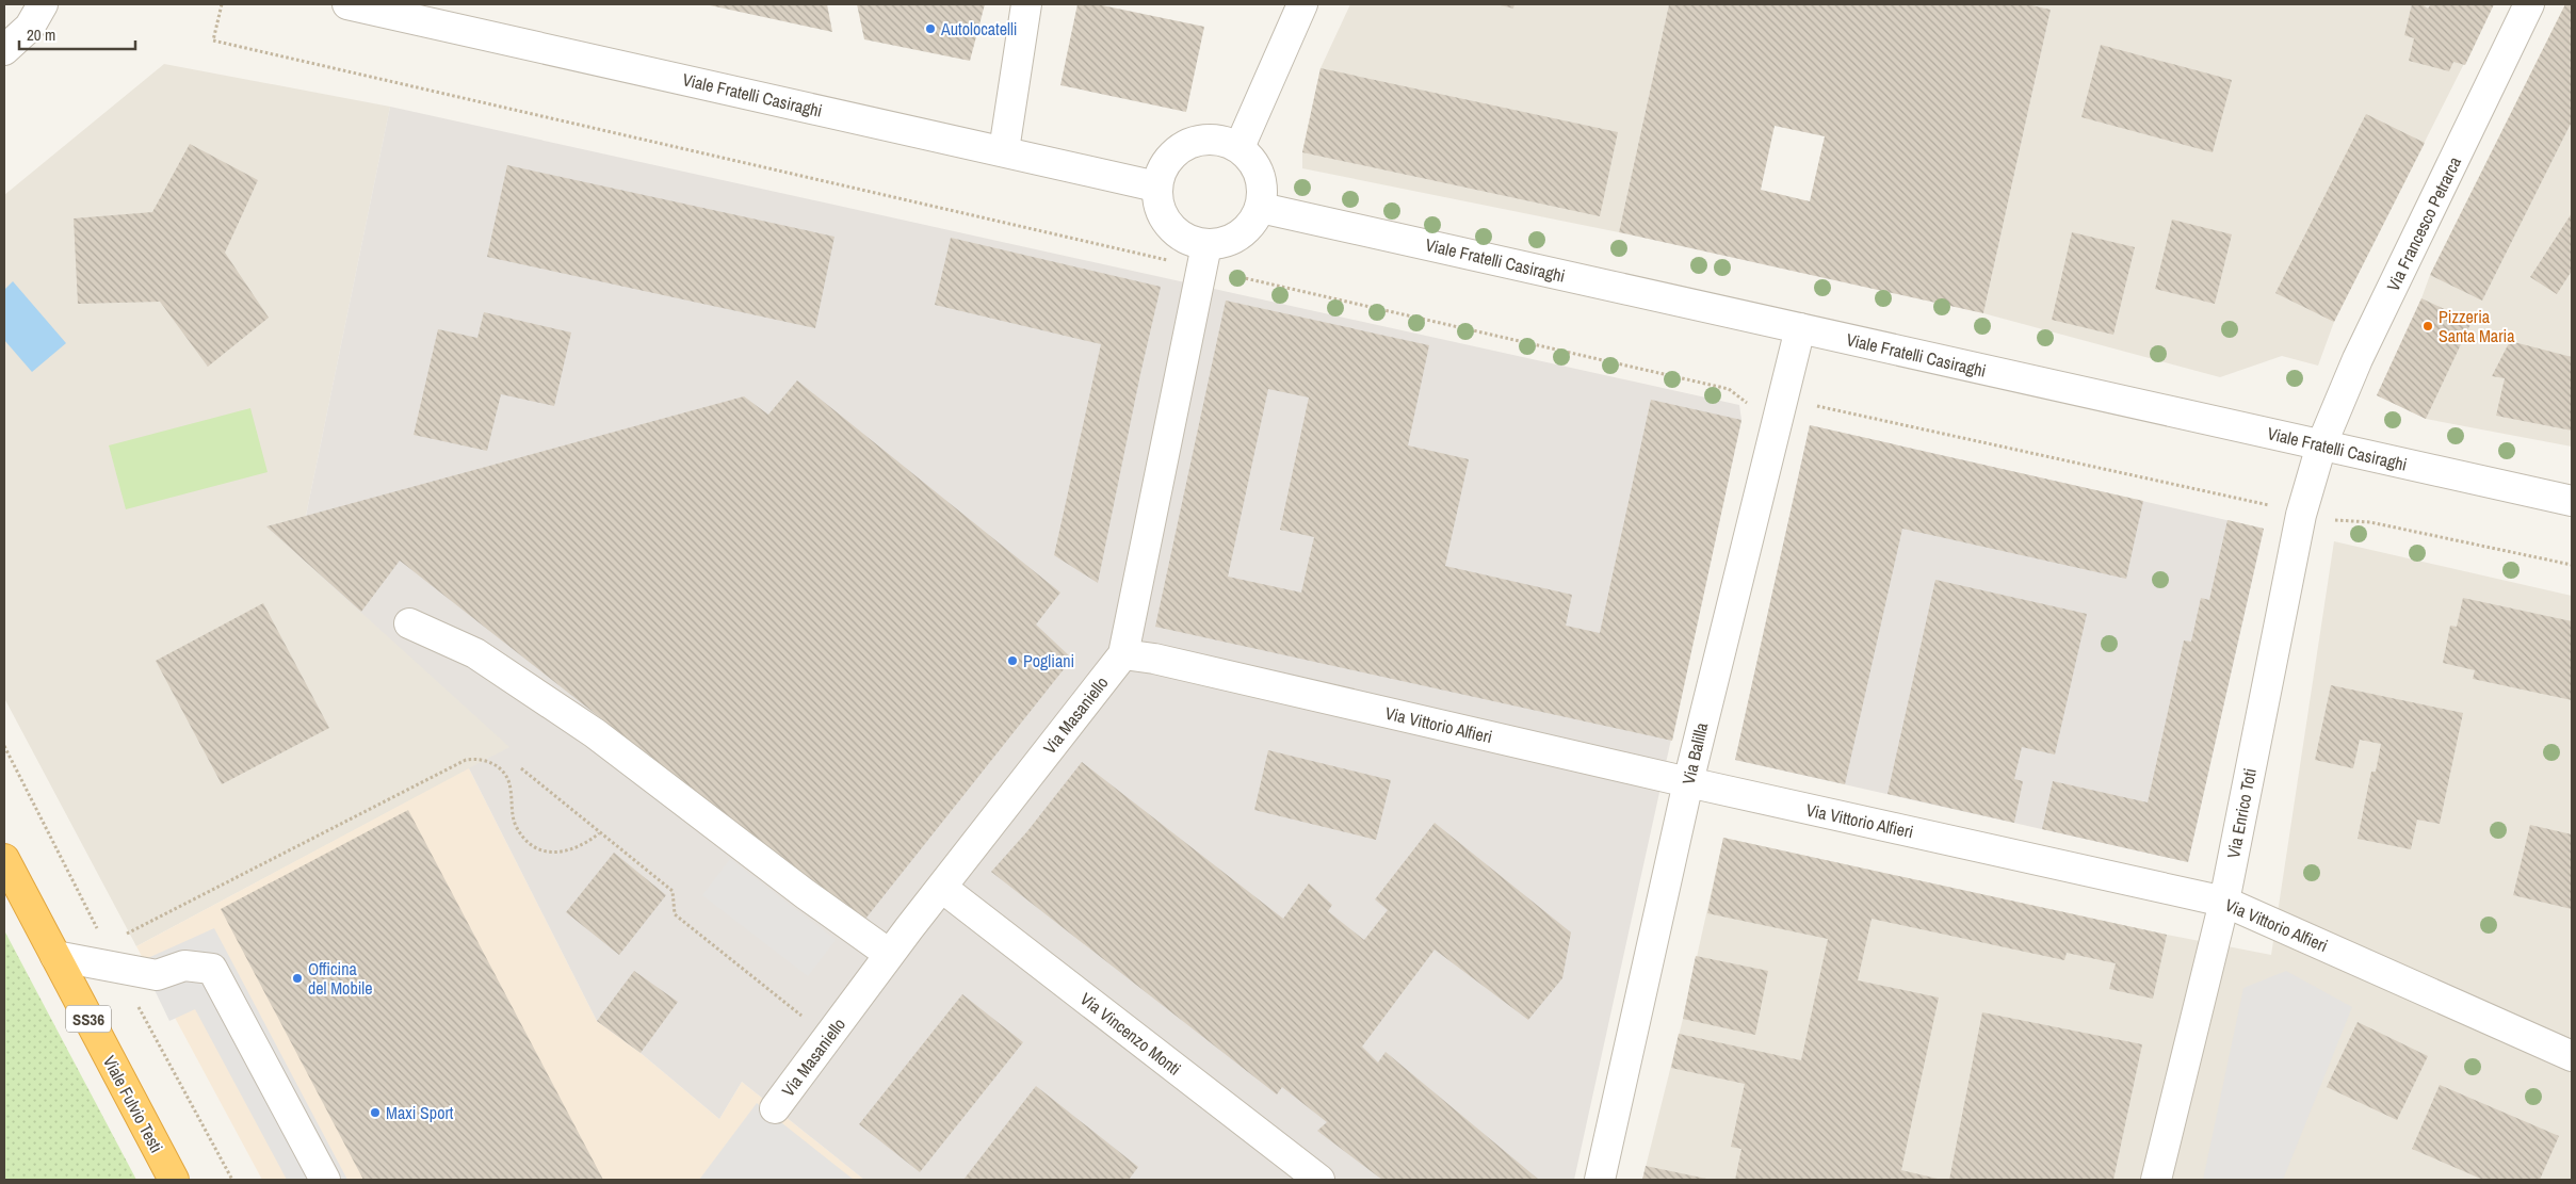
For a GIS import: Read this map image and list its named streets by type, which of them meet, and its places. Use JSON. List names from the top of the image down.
{
  "streets": {
    "highway": ["SS36", "Viale Fulvio Testi"],
    "street": [
      "Viale Fratelli Casiraghi",
      "Via Francesco Petrarca",
      "Via Masaniello",
      "Via Vittorio Alfieri",
      "Via Balilla",
      "Via Enrico Toti",
      "Via Vincenzo Monti"
    ]
  },
  "crossings": [
    ["Viale Fratelli Casiraghi", "Via Francesco Petrarca"],
    ["Viale Fratelli Casiraghi", "Via Masaniello"],
    ["Viale Fratelli Casiraghi", "Via Balilla"],
    ["Viale Fratelli Casiraghi", "Via Enrico Toti"],
    ["Via Francesco Petrarca", "Via Enrico Toti"],
    ["Via Masaniello", "Via Vittorio Alfieri"],
    ["Via Masaniello", "Via Vincenzo Monti"],
    ["Via Vittorio Alfieri", "Via Balilla"],
    ["Via Vittorio Alfieri", "Via Enrico Toti"]
  ],
  "places": [
    "Autolocatelli",
    "Pizzeria Santa Maria",
    "Pogliani",
    "Officina del Mobile",
    "Maxi Sport"
  ],
  "scale_bar": "20 m"
}
